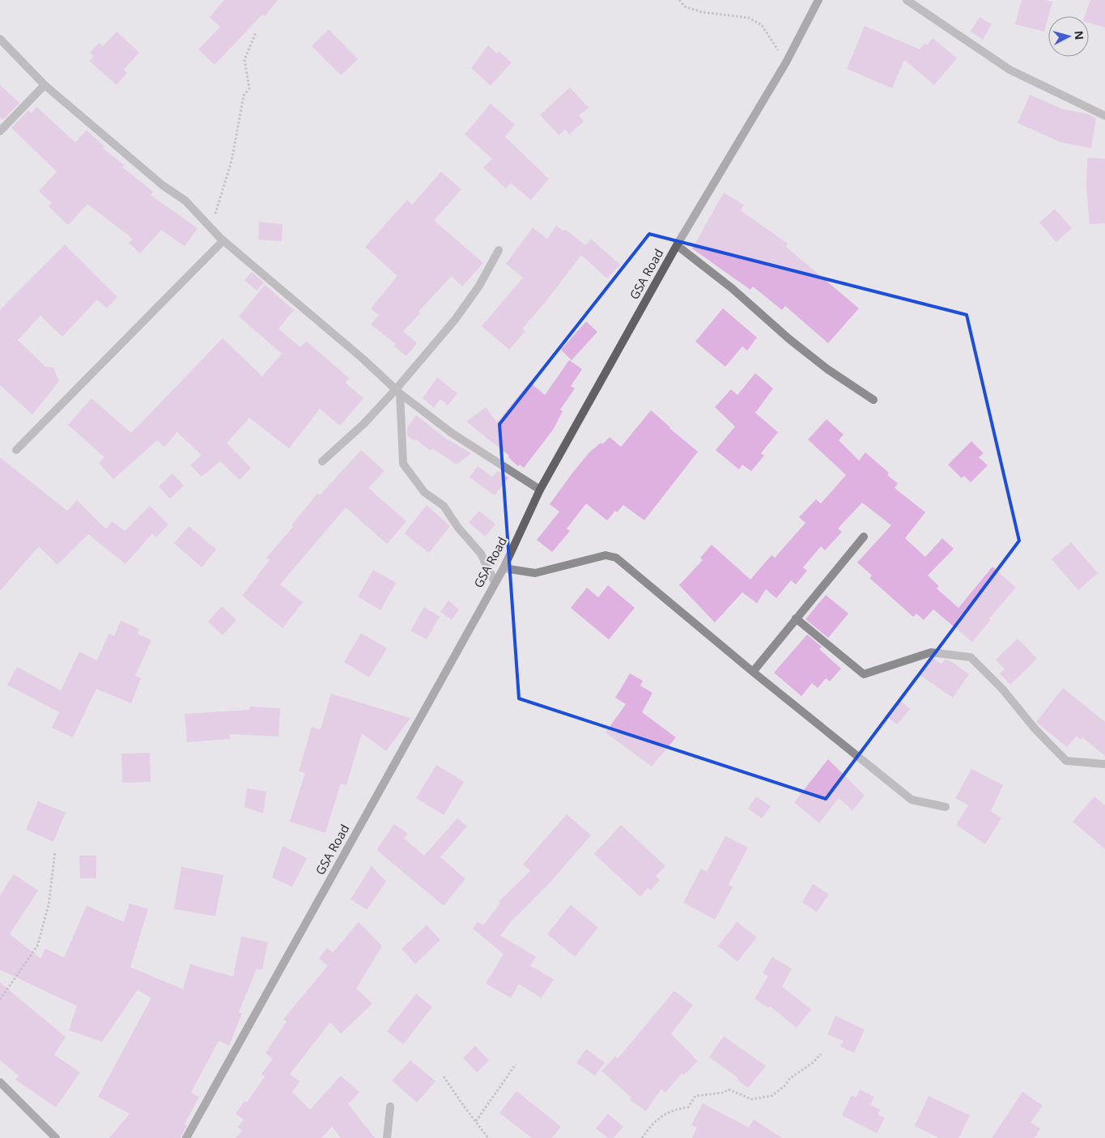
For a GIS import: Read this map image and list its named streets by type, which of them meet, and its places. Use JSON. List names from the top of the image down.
{
  "streets": {
    "street": ["GSA Road"]
  },
  "north": "right"
}
